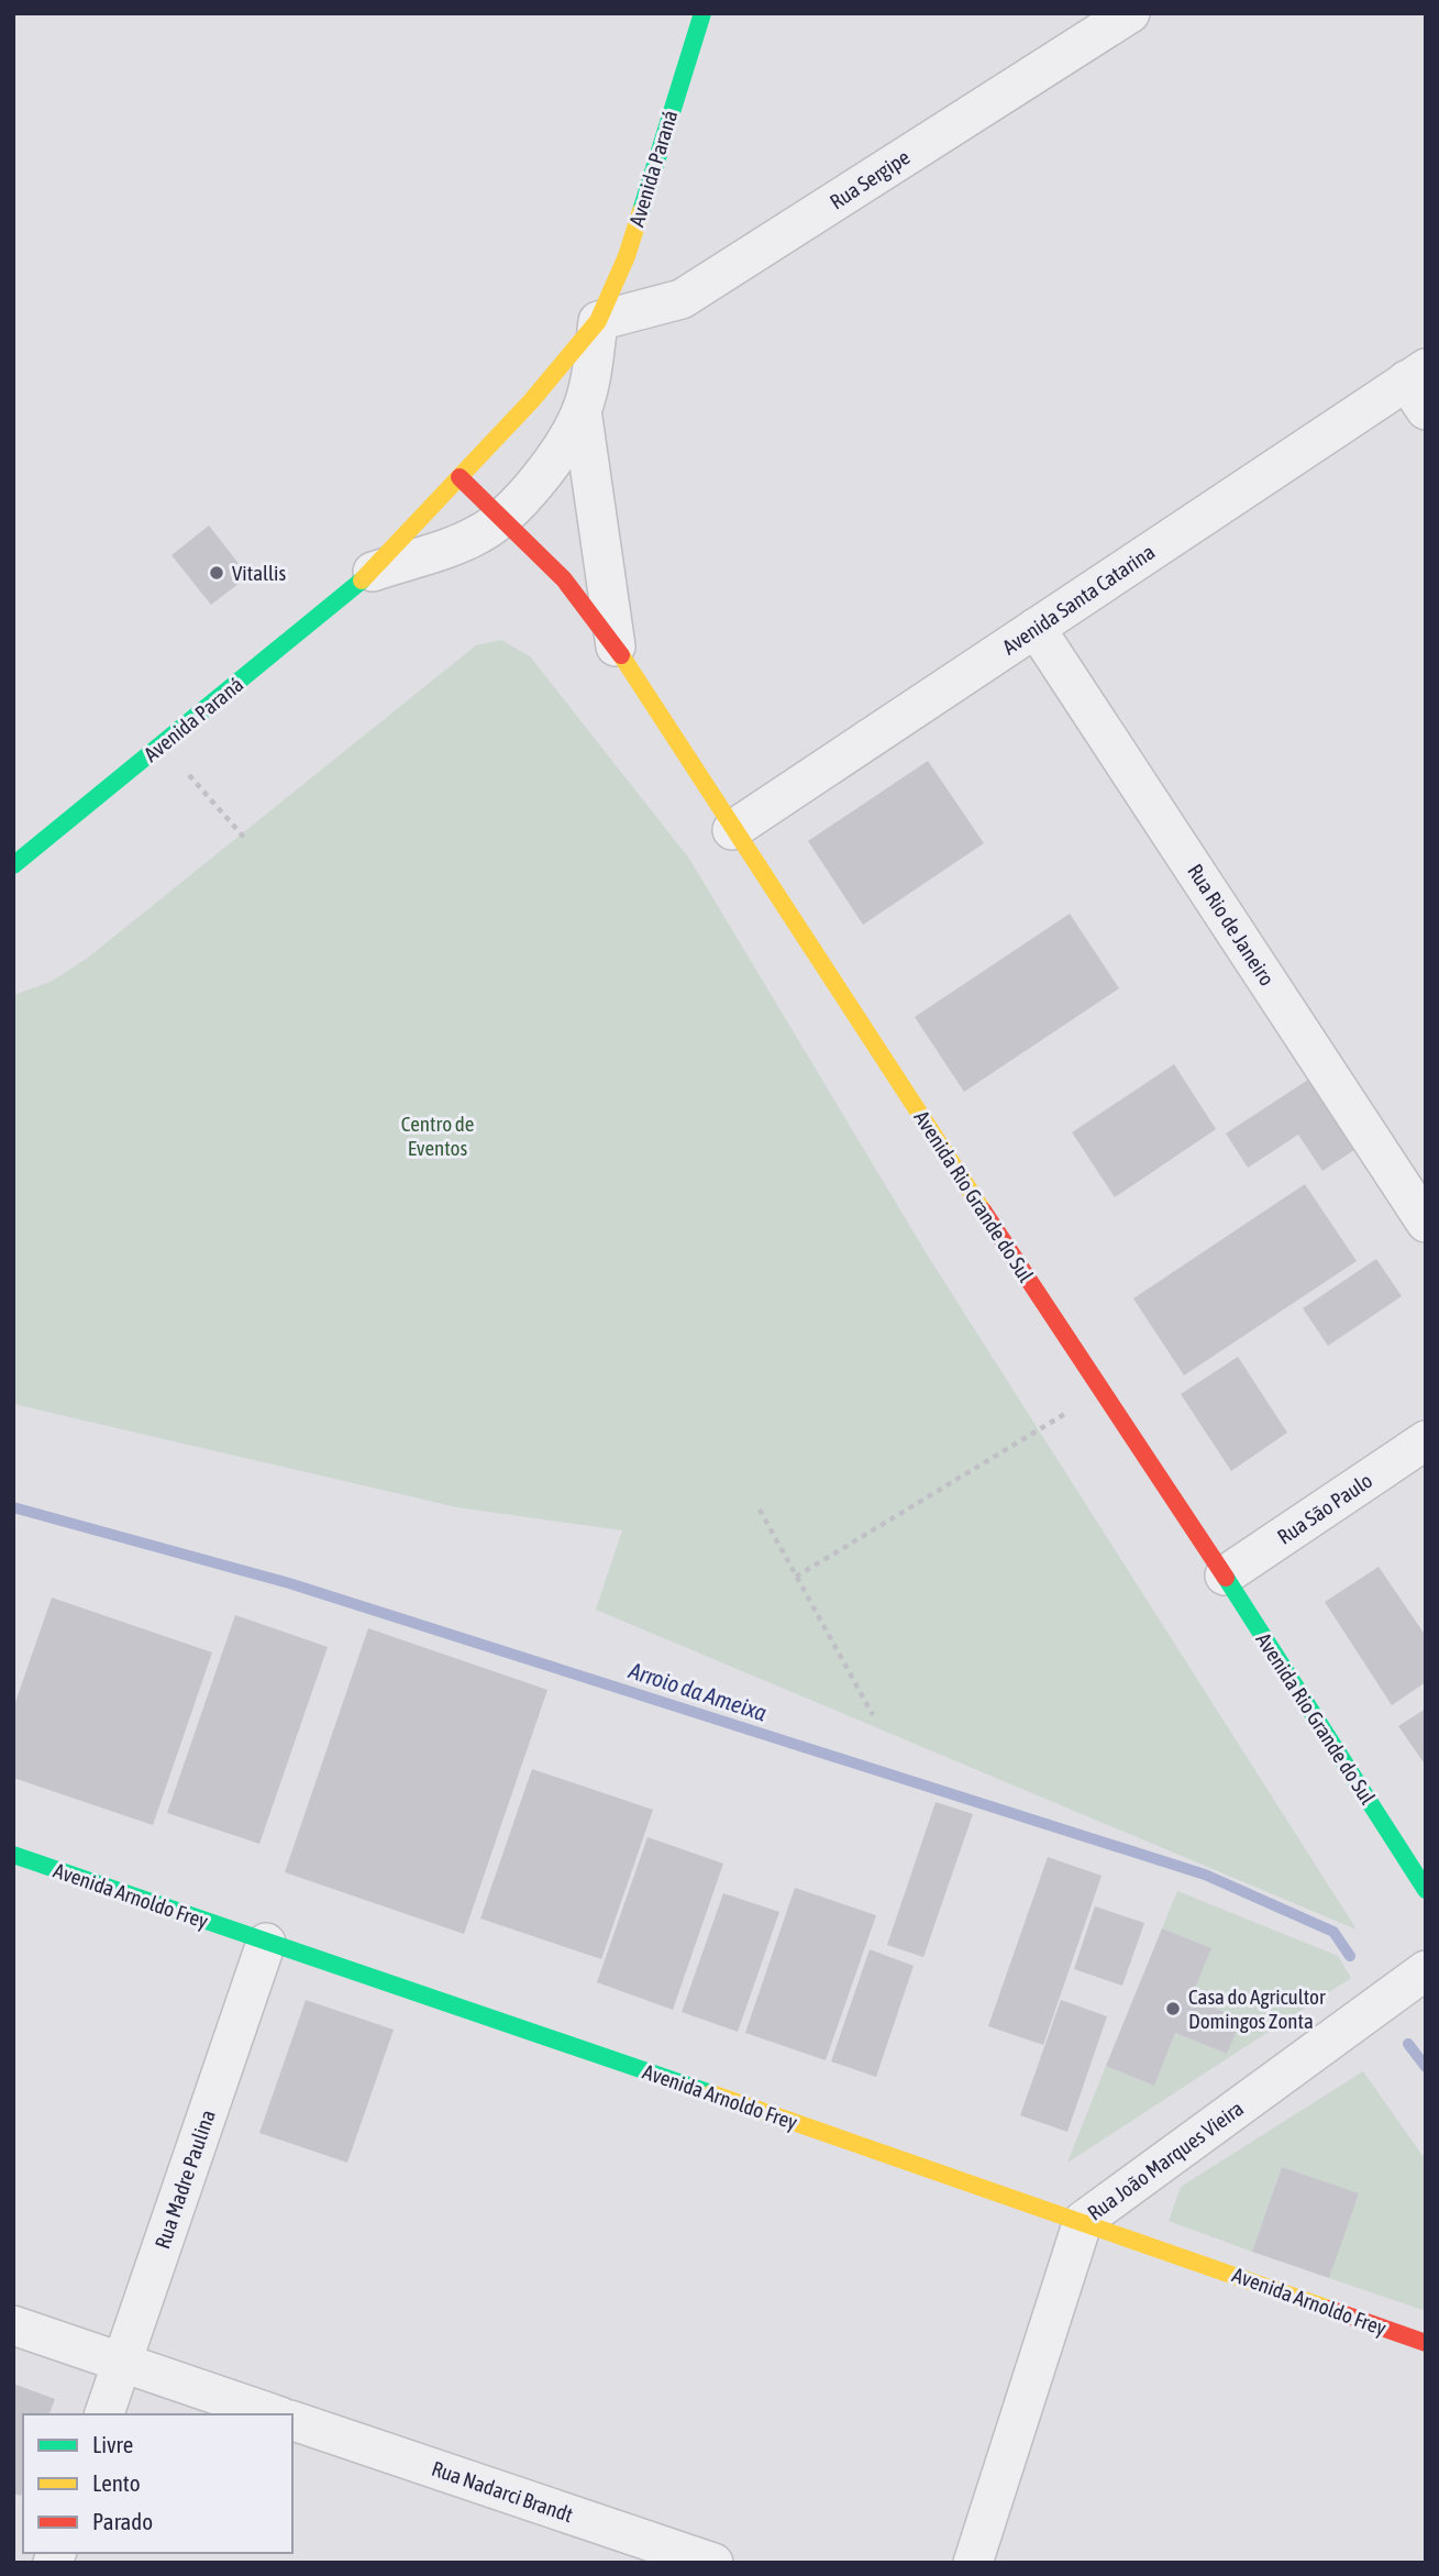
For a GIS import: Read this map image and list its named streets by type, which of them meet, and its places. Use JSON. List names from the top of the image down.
{
  "streets": {
    "street": [
      "Avenida Paraná",
      "Rua Sergipe",
      "Avenida Santa Catarina",
      "Rua Rio de Janeiro",
      "Avenida Rio Grande do Sul",
      "Rua São Paulo",
      "Avenida Arnoldo Frey",
      "Rua João Marques Vieira",
      "Rua Madre Paulina",
      "Rua Nadarci Brandt"
    ]
  },
  "crossings": [
    ["Avenida Paraná", "Rua Sergipe"],
    ["Avenida Paraná", "Avenida Rio Grande do Sul"],
    ["Avenida Santa Catarina", "Rua Rio de Janeiro"],
    ["Avenida Santa Catarina", "Avenida Rio Grande do Sul"],
    ["Avenida Rio Grande do Sul", "Rua São Paulo"],
    ["Avenida Arnoldo Frey", "Rua João Marques Vieira"],
    ["Avenida Arnoldo Frey", "Rua Madre Paulina"]
  ],
  "water": ["Arroio da Ameixa"],
  "parks": ["Centro de Eventos"],
  "places": ["Vitallis", "Casa do Agricultor Domingos Zonta"],
  "legend": ["Livre", "Lento", "Parado"]
}
